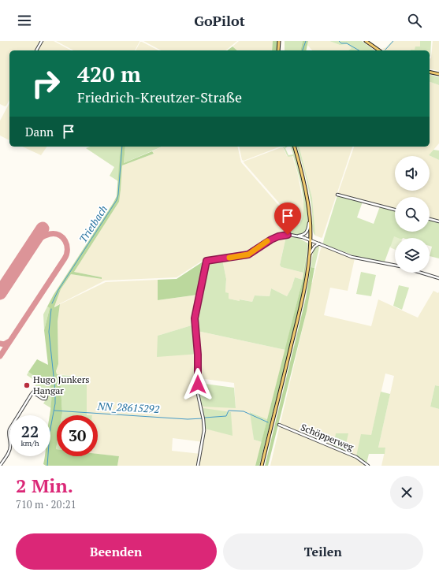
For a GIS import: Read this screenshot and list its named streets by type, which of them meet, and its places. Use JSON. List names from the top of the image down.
{
  "streets": {
    "street": ["Schöpperweg"]
  },
  "water": ["Trietbach", "NN_28615292"],
  "places": ["Hugo Junkers Hangar"],
  "page": {
    "header": "GoPilot",
    "turn": ["420 m", "Friedrich-Kreutzer-Straße"],
    "then": "Dann",
    "speed": "22 km/h",
    "limit": "30",
    "heading": ["2 Min.", "710 m · 20:21"],
    "buttons": ["Beenden", "Teilen"]
  }
}
